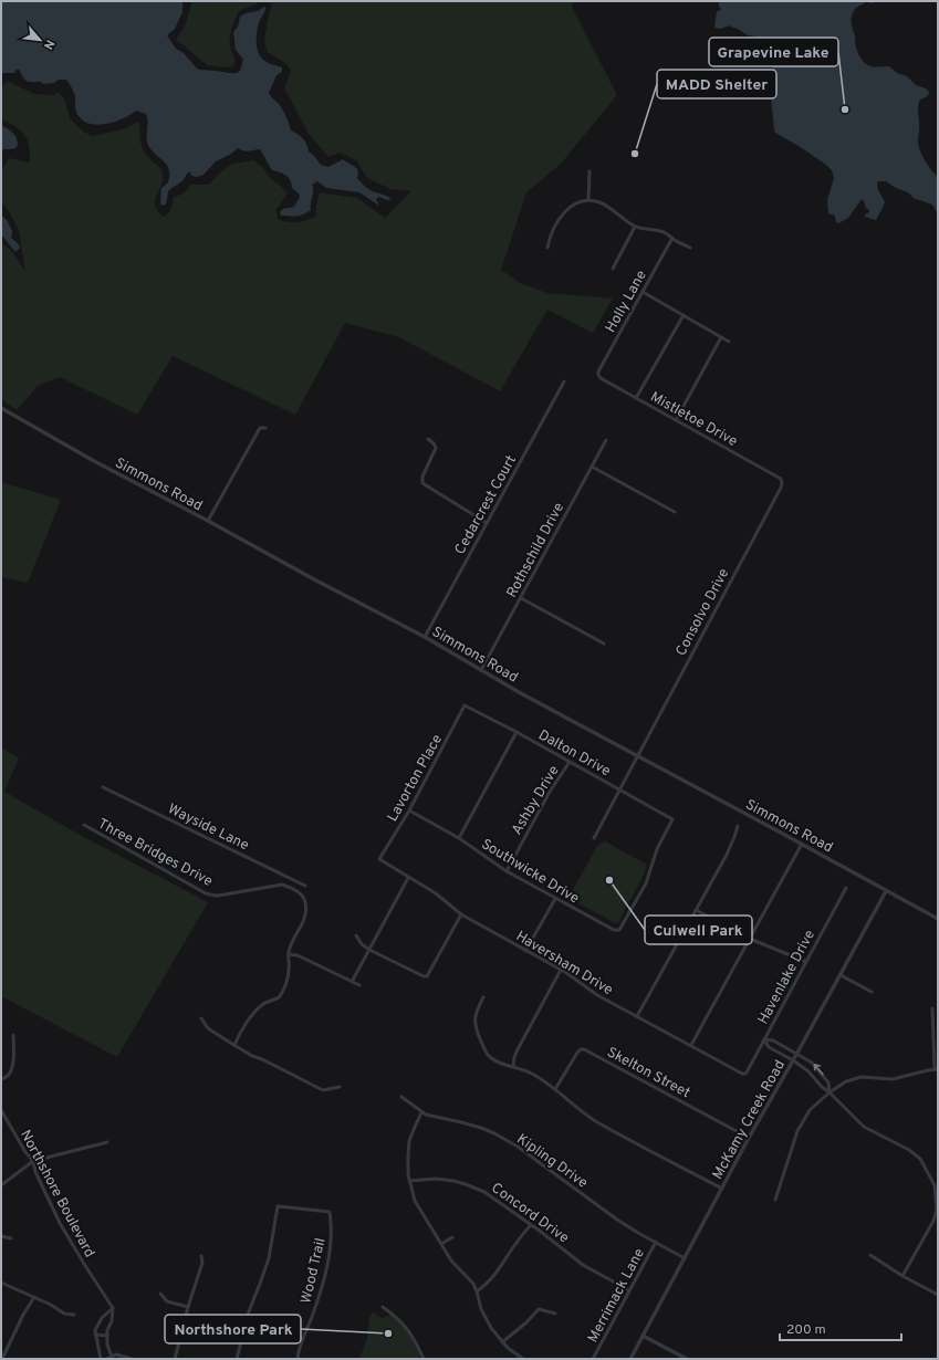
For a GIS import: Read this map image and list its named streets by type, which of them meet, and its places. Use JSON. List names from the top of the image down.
{
  "streets": {
    "street": [
      "Holly Lane",
      "Mistletoe Drive",
      "Simmons Road",
      "Cedarcrest Court",
      "Rothschild Drive",
      "Consolvo Drive",
      "Dalton Drive",
      "Lavorton Place",
      "Ashby Drive",
      "Wayside Lane",
      "Three Bridges Drive",
      "Southwicke Drive",
      "Haversham Drive",
      "Havenlake Drive",
      "Skelton Street",
      "McKamy Creek Road",
      "Kipling Drive",
      "Northshore Boulevard",
      "Concord Drive",
      "Wood Trail",
      "Merrimack Lane"
    ]
  },
  "crossings": [
    ["Holly Lane", "Mistletoe Drive"],
    ["Mistletoe Drive", "Consolvo Drive"],
    ["Simmons Road", "Cedarcrest Court"],
    ["Simmons Road", "Rothschild Drive"],
    ["Simmons Road", "Consolvo Drive"],
    ["Simmons Road", "McKamy Creek Road"],
    ["Consolvo Drive", "Dalton Drive"],
    ["Dalton Drive", "Lavorton Place"],
    ["Dalton Drive", "Ashby Drive"],
    ["Dalton Drive", "Southwicke Drive"],
    ["Lavorton Place", "Southwicke Drive"],
    ["Lavorton Place", "Haversham Drive"],
    ["Ashby Drive", "Southwicke Drive"],
    ["Haversham Drive", "Havenlake Drive"],
    ["Skelton Street", "McKamy Creek Road"],
    ["McKamy Creek Road", "Kipling Drive"],
    ["Kipling Drive", "Merrimack Lane"],
    ["Concord Drive", "Merrimack Lane"]
  ],
  "places": [
    "Grapevine Lake",
    "MADD Shelter",
    "Culwell Park",
    "Northshore Park"
  ],
  "scale_bar": "200 m",
  "north": "bottom right"
}
